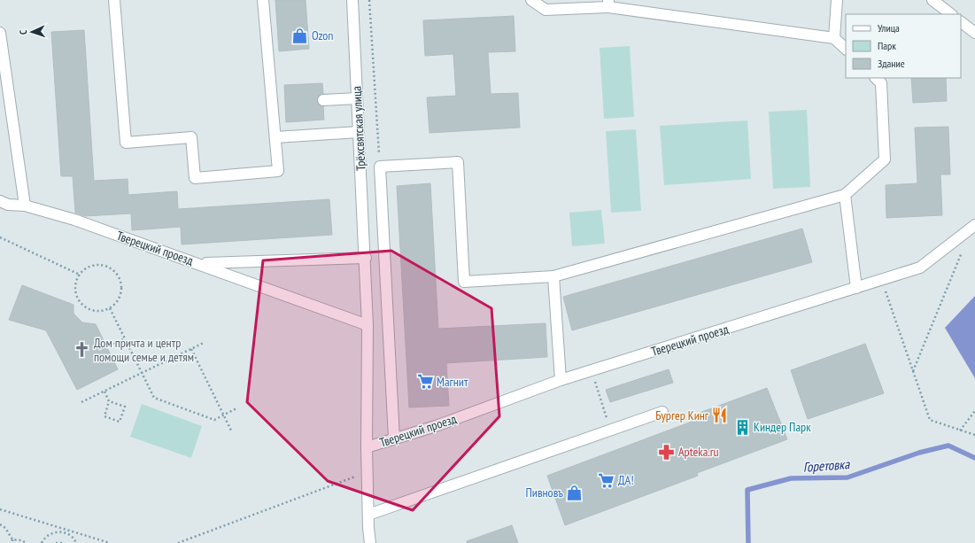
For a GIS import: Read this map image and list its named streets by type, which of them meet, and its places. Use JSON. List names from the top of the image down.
{
  "streets": {
    "lane": ["Трёхсвятская улица", "Тверецкий проезд"]
  },
  "crossings": [
    ["Трёхсвятская улица", "Тверецкий проезд"]
  ],
  "water": ["Горетовка"],
  "places": {
    "shop": ["Ozon", "Пивновъ"],
    "church": ["Дом причта и центр помощи семье и детям"],
    "supermarket": ["Магнит", "ДА!"],
    "restaurant": ["Бургер Кинг"],
    "building": ["Киндер Парк"],
    "pharmacy": ["Apteka.ru"]
  },
  "legend": ["Улица", "Парк", "Здание"],
  "north": "left"
}
